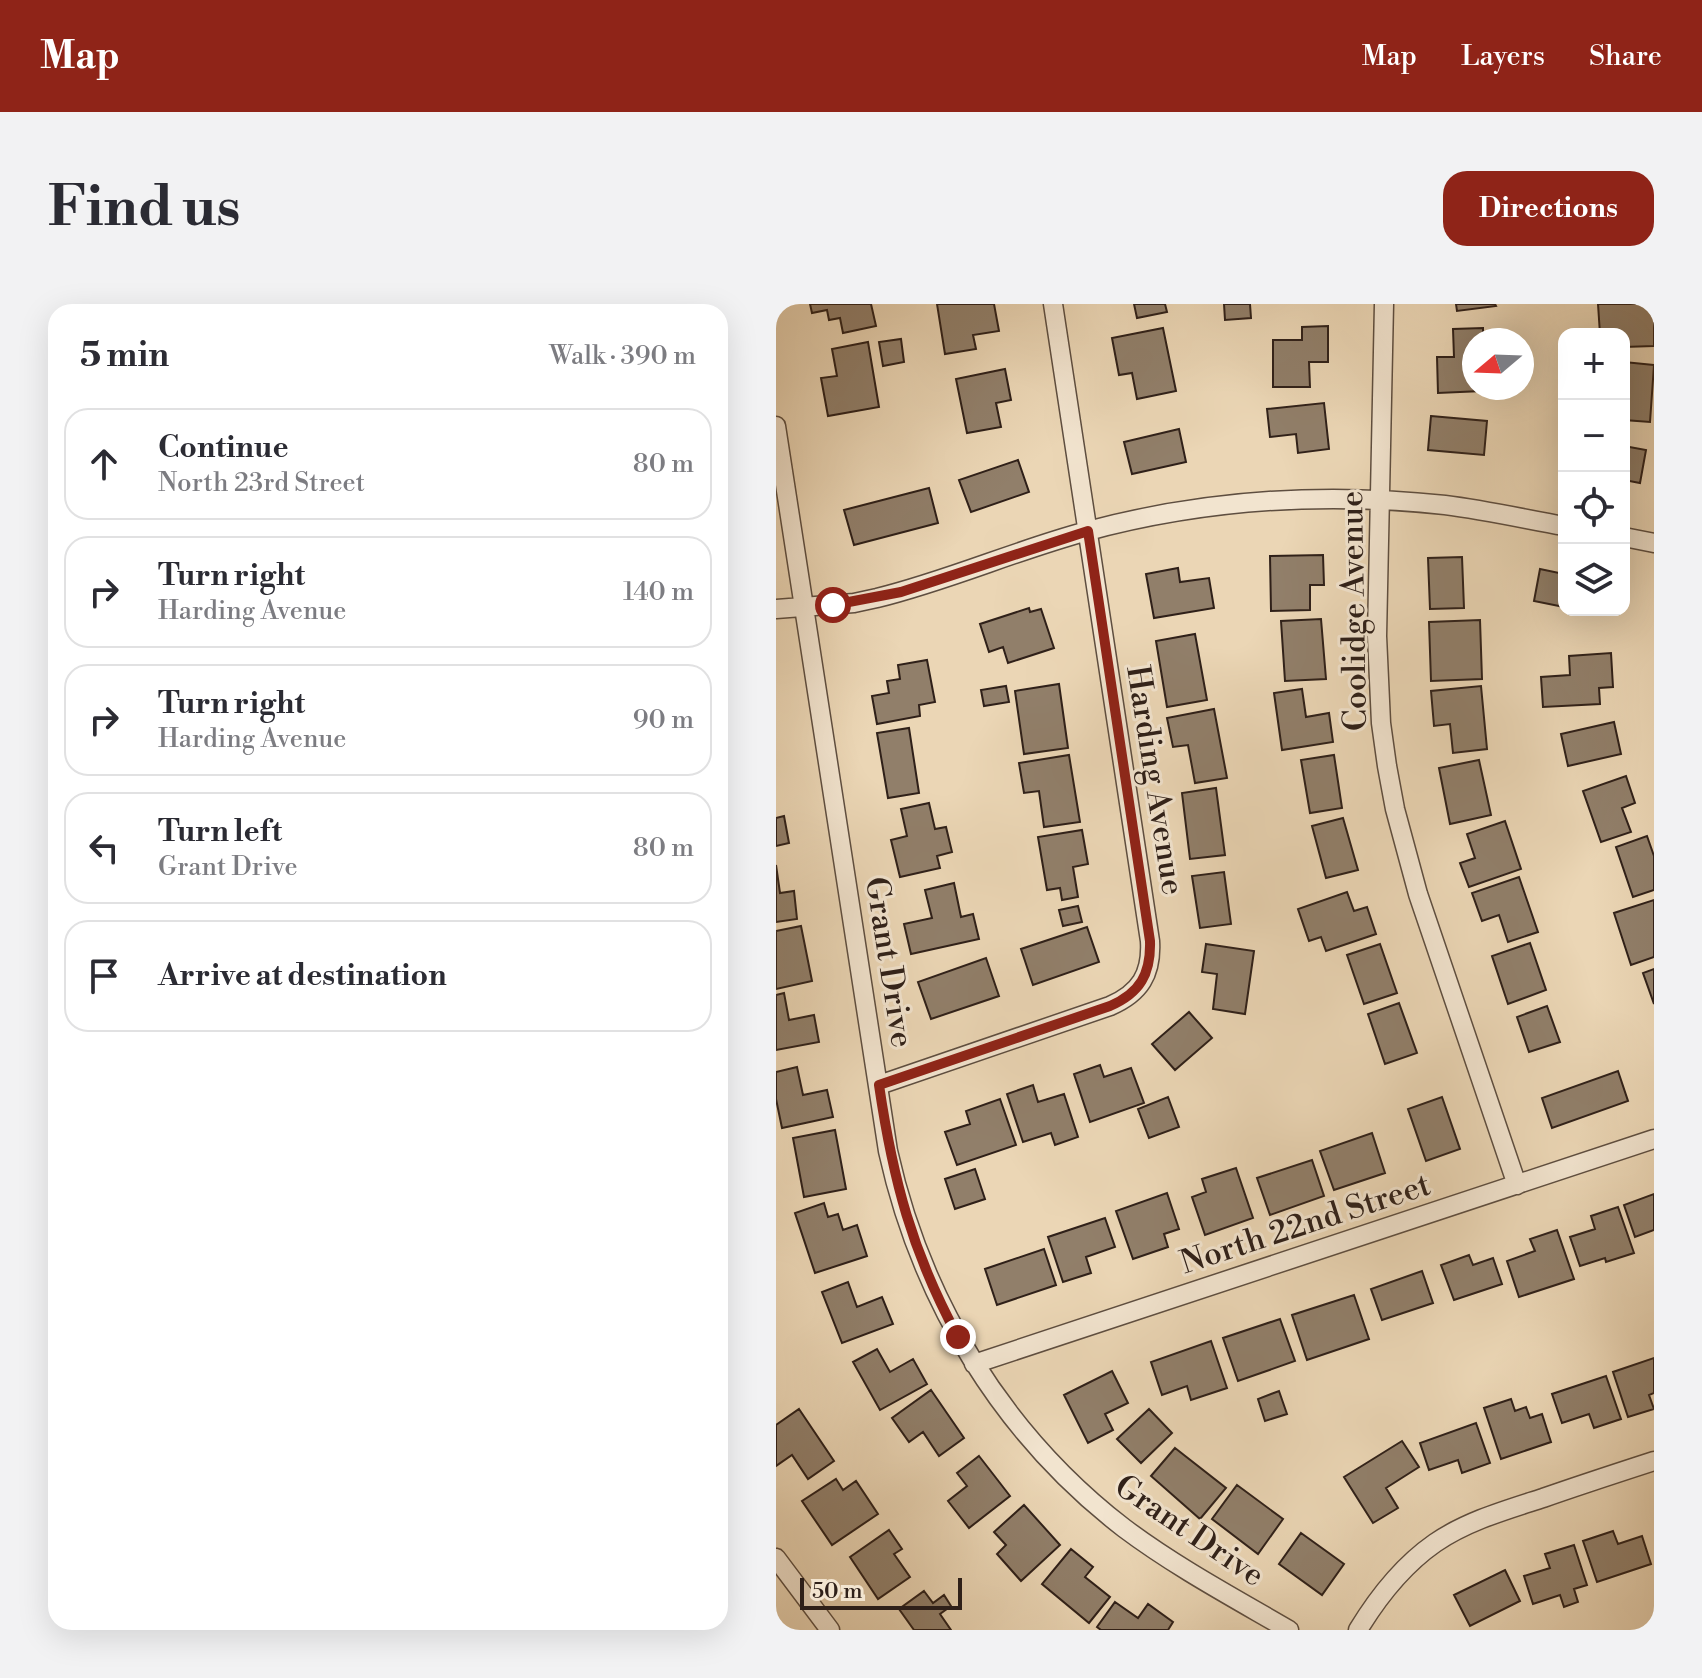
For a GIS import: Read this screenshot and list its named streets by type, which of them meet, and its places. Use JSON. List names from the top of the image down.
{
  "streets": {
    "street": [
      "Coolidge Avenue",
      "Harding Avenue",
      "Grant Drive",
      "North 22nd Street"
    ]
  },
  "crossings": [
    ["Coolidge Avenue", "North 22nd Street"],
    ["Harding Avenue", "Grant Drive"],
    ["Grant Drive", "North 22nd Street"]
  ],
  "scale_bar": "50 m",
  "north": "left",
  "page": {
    "header": "Map",
    "nav": ["Map", "Layers", "Share"],
    "buttons": "Directions",
    "title": "Find us",
    "heading": ["5 min", "Walk · 390 m"],
    "map_buttons": ["+", "−"],
    "list": [
      ["Continue", "North 23rd Street", "80 m"],
      ["Turn right", "Harding Avenue", "140 m"],
      ["Turn right", "Harding Avenue", "90 m"],
      ["Turn left", "Grant Drive", "80 m"],
      "Arrive at destination"
    ],
    "scale": "50 m"
  }
}
